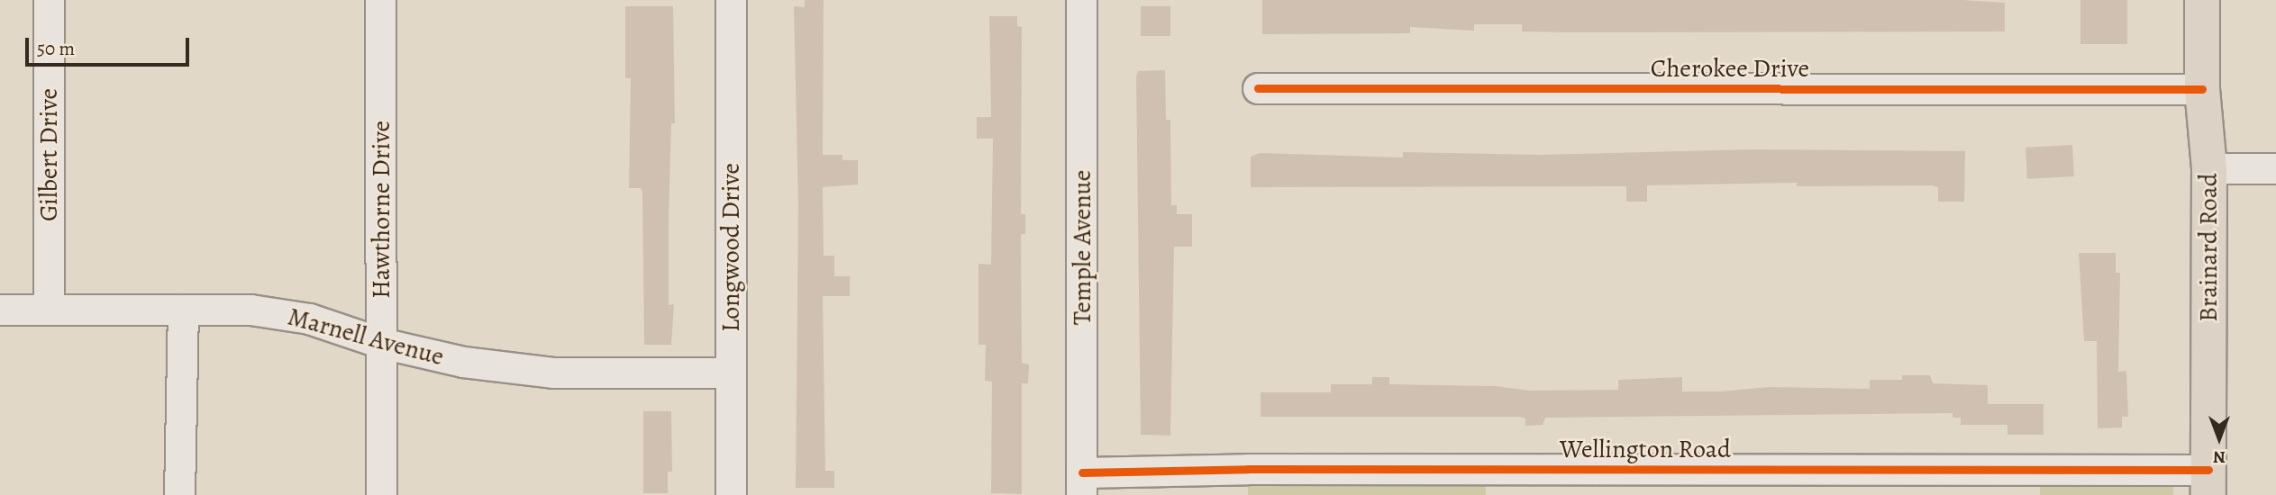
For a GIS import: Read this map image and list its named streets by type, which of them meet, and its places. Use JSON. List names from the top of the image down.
{
  "streets": {
    "main road": ["Brainard Road"],
    "street": [
      "Cherokee Drive",
      "Gilbert Drive",
      "Hawthorne Drive",
      "Longwood Drive",
      "Temple Avenue",
      "Marnell Avenue",
      "Wellington Road"
    ]
  },
  "crossings": [
    ["Cherokee Drive", "Brainard Road"],
    ["Gilbert Drive", "Marnell Avenue"],
    ["Hawthorne Drive", "Marnell Avenue"],
    ["Longwood Drive", "Marnell Avenue"],
    ["Temple Avenue", "Wellington Road"],
    ["Brainard Road", "Wellington Road"]
  ],
  "scale_bar": "50 m",
  "north": "bottom"
}
